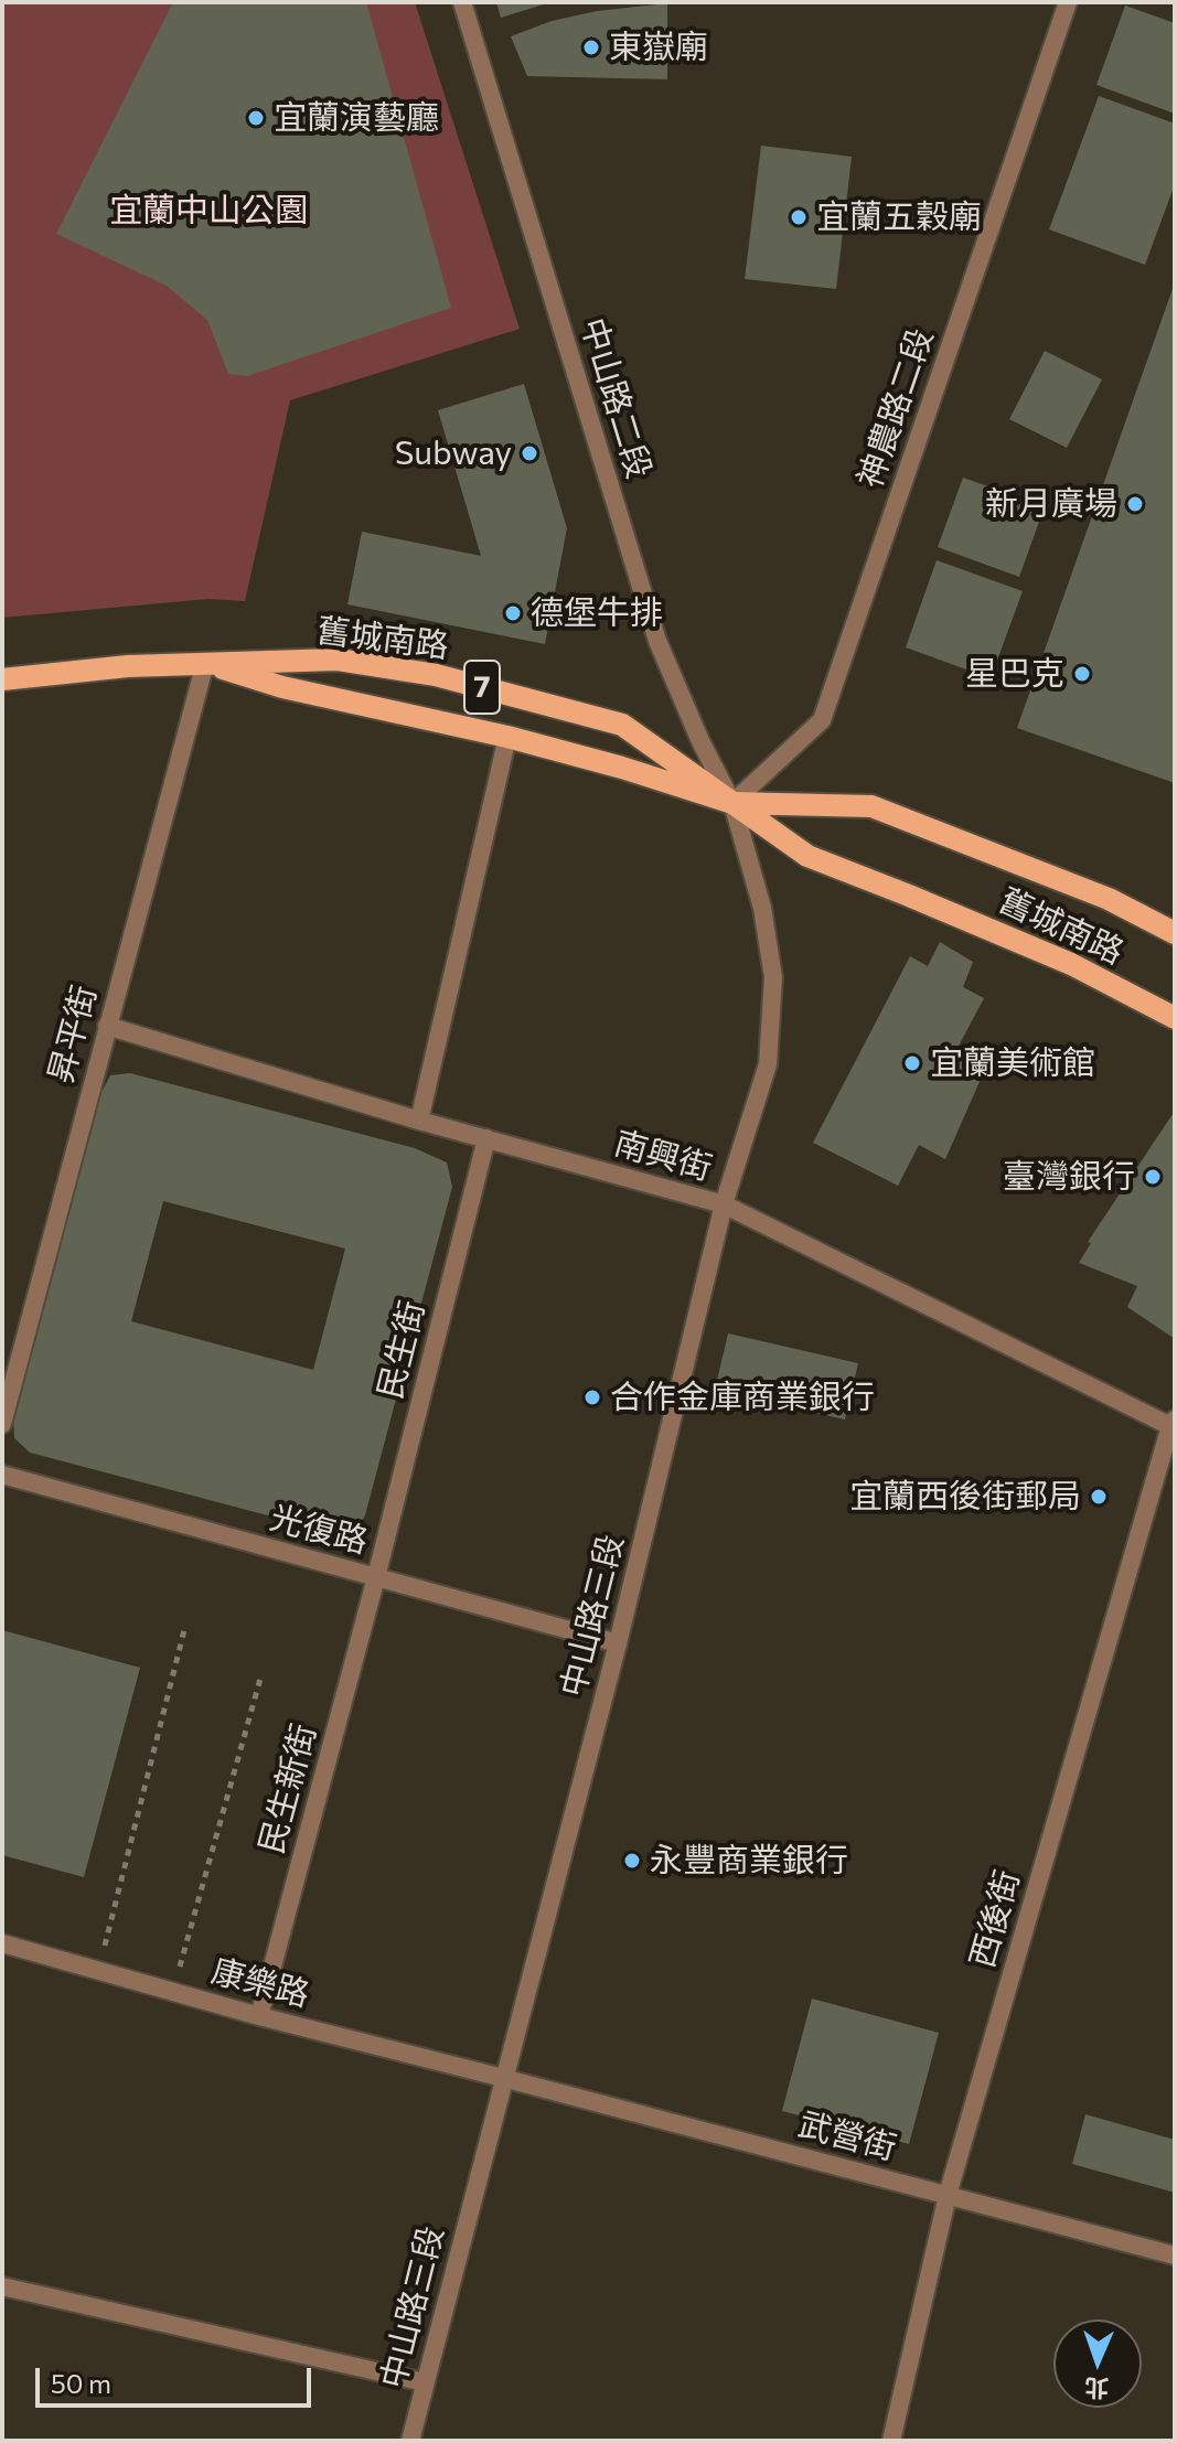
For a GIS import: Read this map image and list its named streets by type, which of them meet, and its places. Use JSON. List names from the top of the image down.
{
  "streets": {
    "main road": ["舊城南路", "7"],
    "street": [
      "中山路二段",
      "神農路二段",
      "昇平街",
      "南興街",
      "民生街",
      "光復路",
      "中山路三段",
      "民生新街",
      "西後街",
      "康樂路",
      "武營街"
    ]
  },
  "crossings": [
    ["中山路二段", "神農路二段"],
    ["中山路二段", "舊城南路"],
    ["中山路二段", "中山路三段"],
    ["神農路二段", "舊城南路"],
    ["神農路二段", "中山路三段"],
    ["舊城南路", "昇平街"],
    ["舊城南路", "中山路三段"],
    ["昇平街", "南興街"],
    ["南興街", "民生街"],
    ["南興街", "中山路三段"],
    ["南興街", "西後街"],
    ["民生街", "光復路"],
    ["民生街", "民生新街"],
    ["光復路", "中山路三段"],
    ["光復路", "民生新街"],
    ["中山路三段", "康樂路"],
    ["中山路三段", "武營街"],
    ["民生新街", "康樂路"],
    ["西後街", "武營街"],
    ["康樂路", "武營街"]
  ],
  "parks": ["宜蘭中山公園"],
  "places": [
    "東嶽廟",
    "宜蘭演藝廳",
    "宜蘭五穀廟",
    "Subway",
    "新月廣場",
    "德堡牛排",
    "星巴克",
    "宜蘭美術館",
    "臺灣銀行",
    "合作金庫商業銀行",
    "宜蘭西後街郵局",
    "永豐商業銀行"
  ],
  "scale_bar": "50 m",
  "north": "bottom"
}
